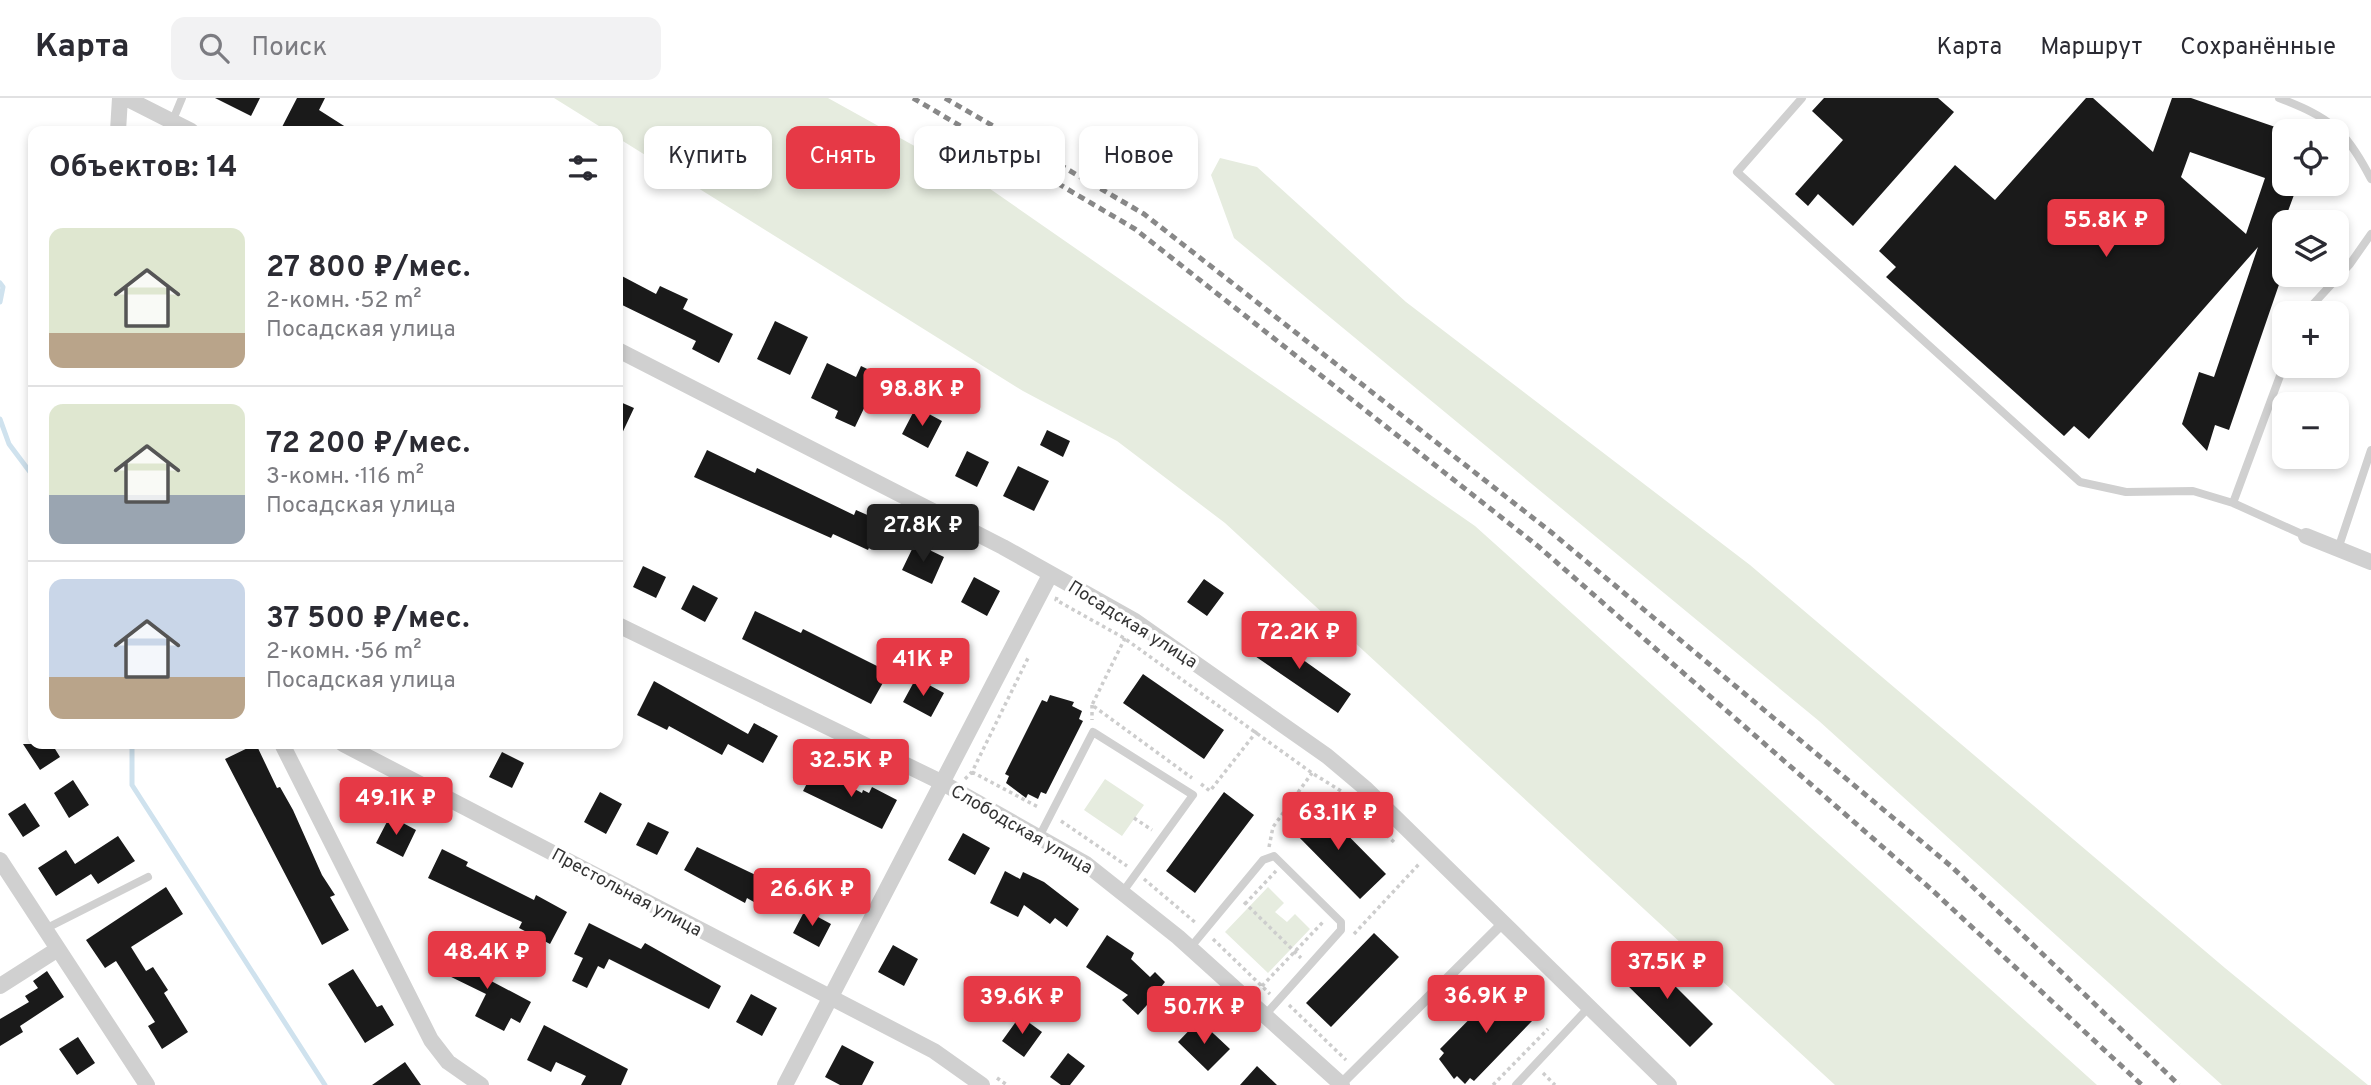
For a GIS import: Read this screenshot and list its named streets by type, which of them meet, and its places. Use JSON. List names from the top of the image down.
{
  "streets": {
    "street": ["Посадская улица", "Слободская улица", "Престольная улица"]
  },
  "page": {
    "header": "Карта",
    "search": "Поиск",
    "nav": ["Карта", "Маршрут", "Сохранённые"],
    "map_buttons": ["+", "−"],
    "chip": [
      "Купить",
      "Снять",
      "Фильтры",
      "Новое"
    ],
    "heading": "Объектов: 14",
    "price": [
      "55.8K ₽",
      "98.8K ₽",
      "27.8K ₽",
      "72.2K ₽",
      "41K ₽",
      "32.5K ₽",
      "49.1K ₽",
      "63.1K ₽",
      "26.6K ₽",
      "48.4K ₽",
      "37.5K ₽",
      "36.9K ₽",
      "39.6K ₽",
      "50.7K ₽"
    ],
    "list": [
      {
        "name": "27 800 ₽/мес.",
        "note": "2-комн. · 52 m² · Посадская улица"
      },
      {
        "name": "72 200 ₽/мес.",
        "note": "3-комн. · 116 m² · Посадская улица"
      },
      {
        "name": "37 500 ₽/мес.",
        "note": "2-комн. · 56 m² · Посадская улица"
      }
    ]
  }
}
